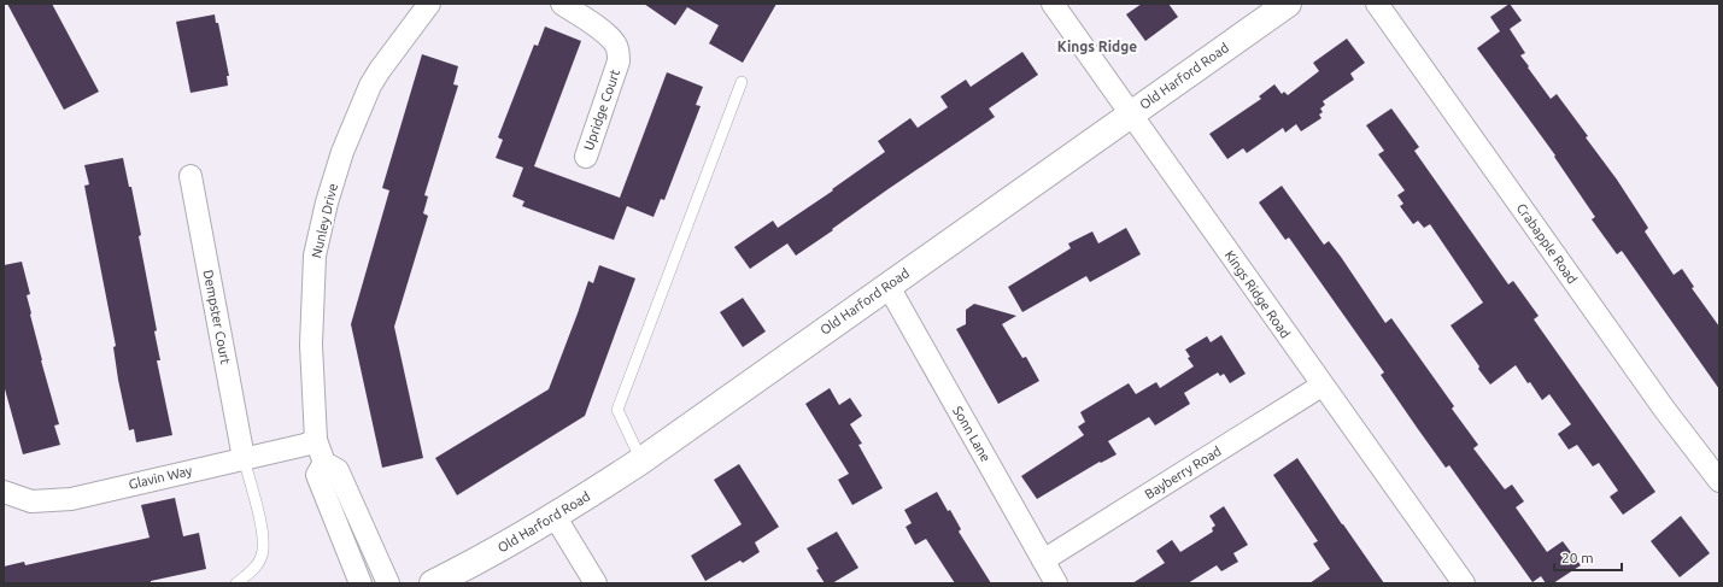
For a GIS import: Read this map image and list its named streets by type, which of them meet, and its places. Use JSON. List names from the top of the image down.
{
  "streets": {
    "street": [
      "Old Harford Road",
      "Upridge Court",
      "Nunley Drive",
      "Crabapple Road",
      "Kings Ridge Road",
      "Dempster Court",
      "Sonn Lane",
      "Bayberry Road",
      "Glavin Way"
    ]
  },
  "crossings": [
    ["Old Harford Road", "Kings Ridge Road"],
    ["Old Harford Road", "Sonn Lane"],
    ["Nunley Drive", "Glavin Way"],
    ["Kings Ridge Road", "Bayberry Road"],
    ["Dempster Court", "Glavin Way"],
    ["Sonn Lane", "Bayberry Road"]
  ],
  "districts": ["Kings Ridge"],
  "scale_bar": "20 m"
}
